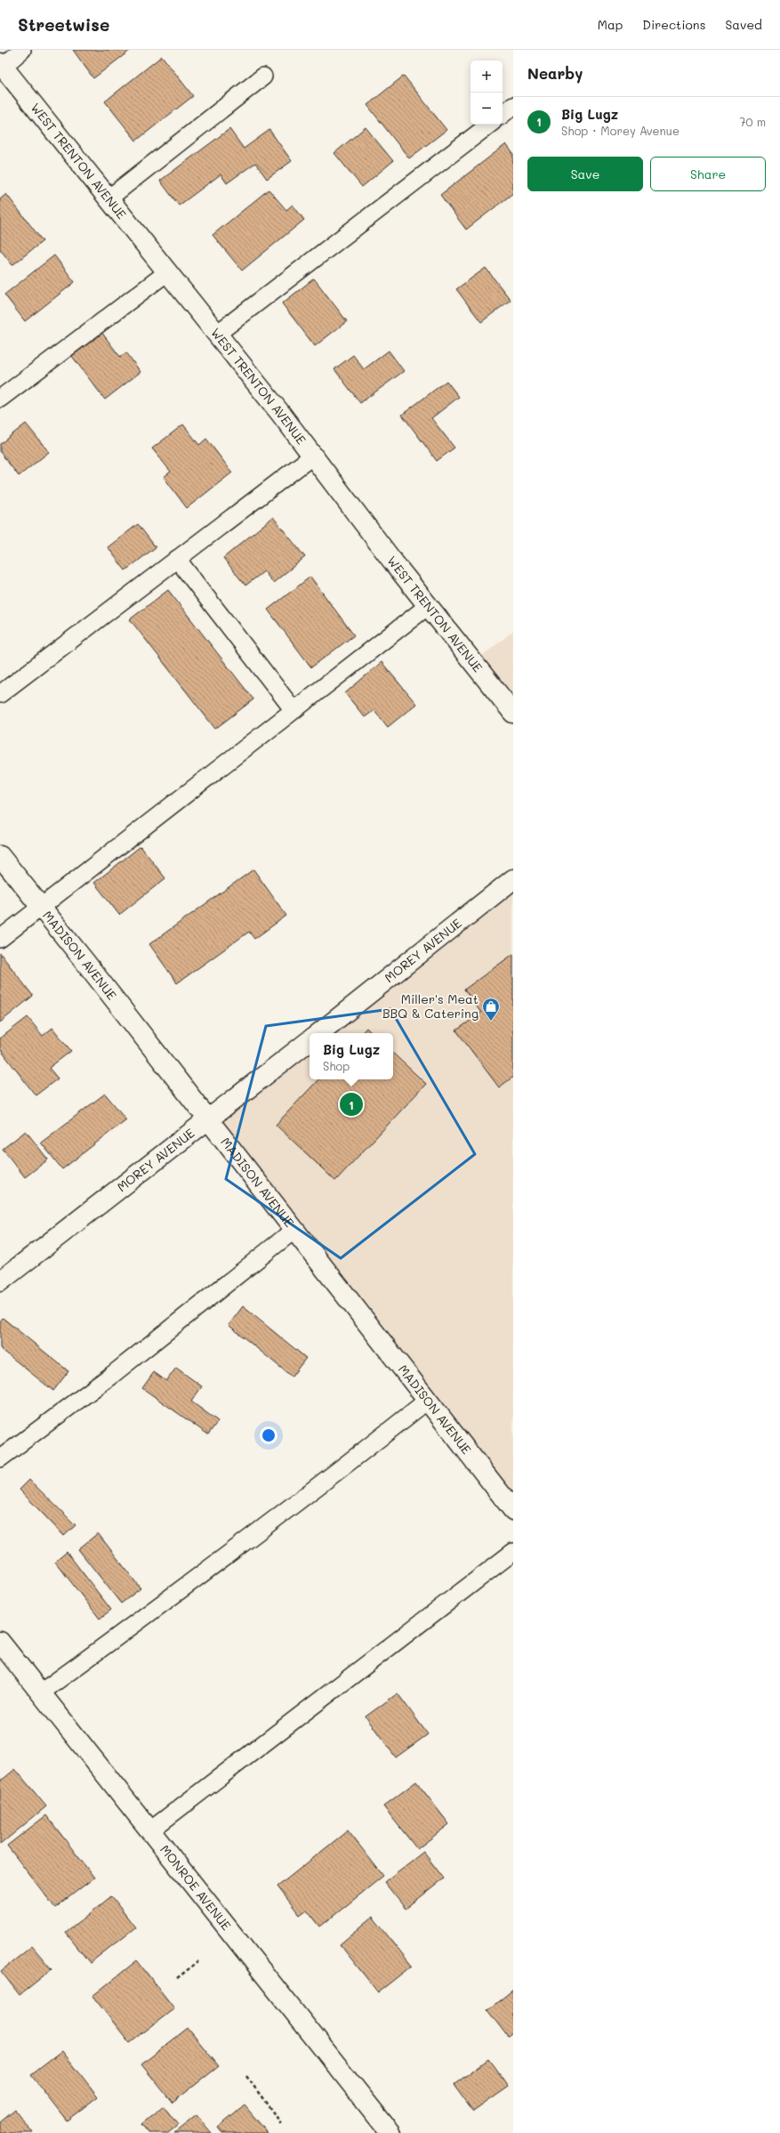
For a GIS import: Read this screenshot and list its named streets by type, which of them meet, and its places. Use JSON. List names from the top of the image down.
{
  "streets": {
    "street": [
      "WEST TRENTON AVENUE",
      "MOREY AVENUE",
      "MADISON AVENUE",
      "MONROE AVENUE"
    ]
  },
  "crossings": [
    ["MOREY AVENUE", "MADISON AVENUE"]
  ],
  "places": {
    "shop": ["Miller's Meat BBQ & Catering"]
  },
  "page": {
    "header": "Streetwise",
    "nav": ["Map", "Directions", "Saved"],
    "heading": "Nearby",
    "map_buttons": ["+", "−"],
    "list": [
      {
        "mark": "1",
        "name": "Big Lugz",
        "note": "Shop · Morey Avenue",
        "value": "70 m"
      }
    ],
    "buttons": ["Save", "Share"],
    "popup": ["Big Lugz", "Shop"],
    "pins": "1"
  }
}
